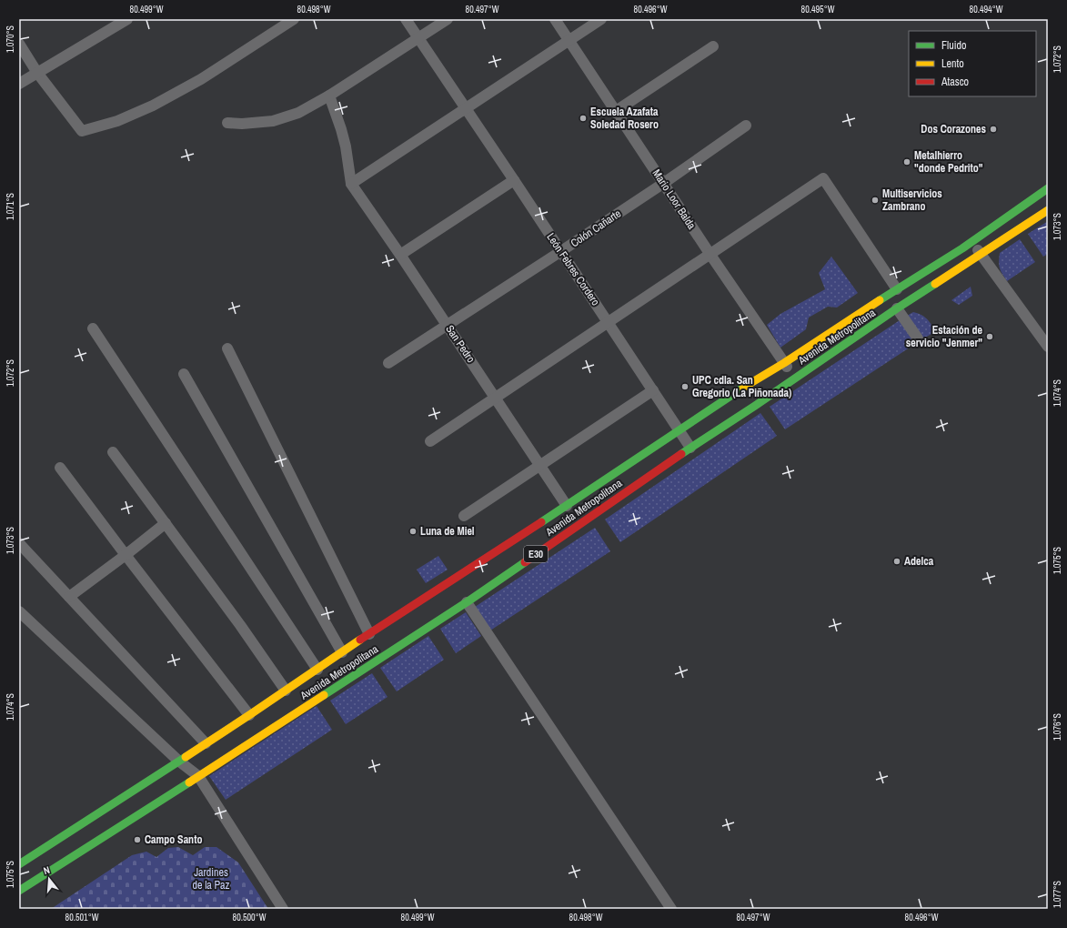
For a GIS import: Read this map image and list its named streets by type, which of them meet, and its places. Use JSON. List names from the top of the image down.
{
  "streets": {
    "highway": ["Avenida Metropolitana", "E30"],
    "street": [
      "Mario Loor Balda",
      "Colón Cañarte",
      "León Febres Cordero",
      "San Pedro"
    ]
  },
  "crossings": [
    ["Mario Loor Balda", "Colón Cañarte"],
    ["Mario Loor Balda", "Avenida Metropolitana"],
    ["Mario Loor Balda", "E30"],
    ["Colón Cañarte", "León Febres Cordero"],
    ["Colón Cañarte", "San Pedro"],
    ["León Febres Cordero", "Avenida Metropolitana"],
    ["León Febres Cordero", "E30"],
    ["San Pedro", "E30"]
  ],
  "parks": ["Jardines de la Paz"],
  "places": [
    "Escuela Azafata Soledad Rosero",
    "Dos Corazones",
    "Metalhierro \"donde Pedrito\"",
    "Multiservicios Zambrano",
    "Estación de servicio \"Jenmer\"",
    "UPC cdla. San Gregorio (La Piñonada)",
    "Luna de Miel",
    "Adelca",
    "Campo Santo"
  ],
  "legend": ["Fluido", "Lento", "Atasco"],
  "north": "top",
  "coordinates": [
    "80.499°W",
    "80.498°W",
    "80.497°W",
    "80.496°W",
    "80.495°W",
    "80.494°W",
    "1.070°S",
    "1.072°S",
    "1.071°S",
    "1.073°S",
    "1.074°S",
    "1.075°S",
    "1.076°S",
    "1.077°S",
    "80.501°W",
    "80.500°W"
  ]
}
